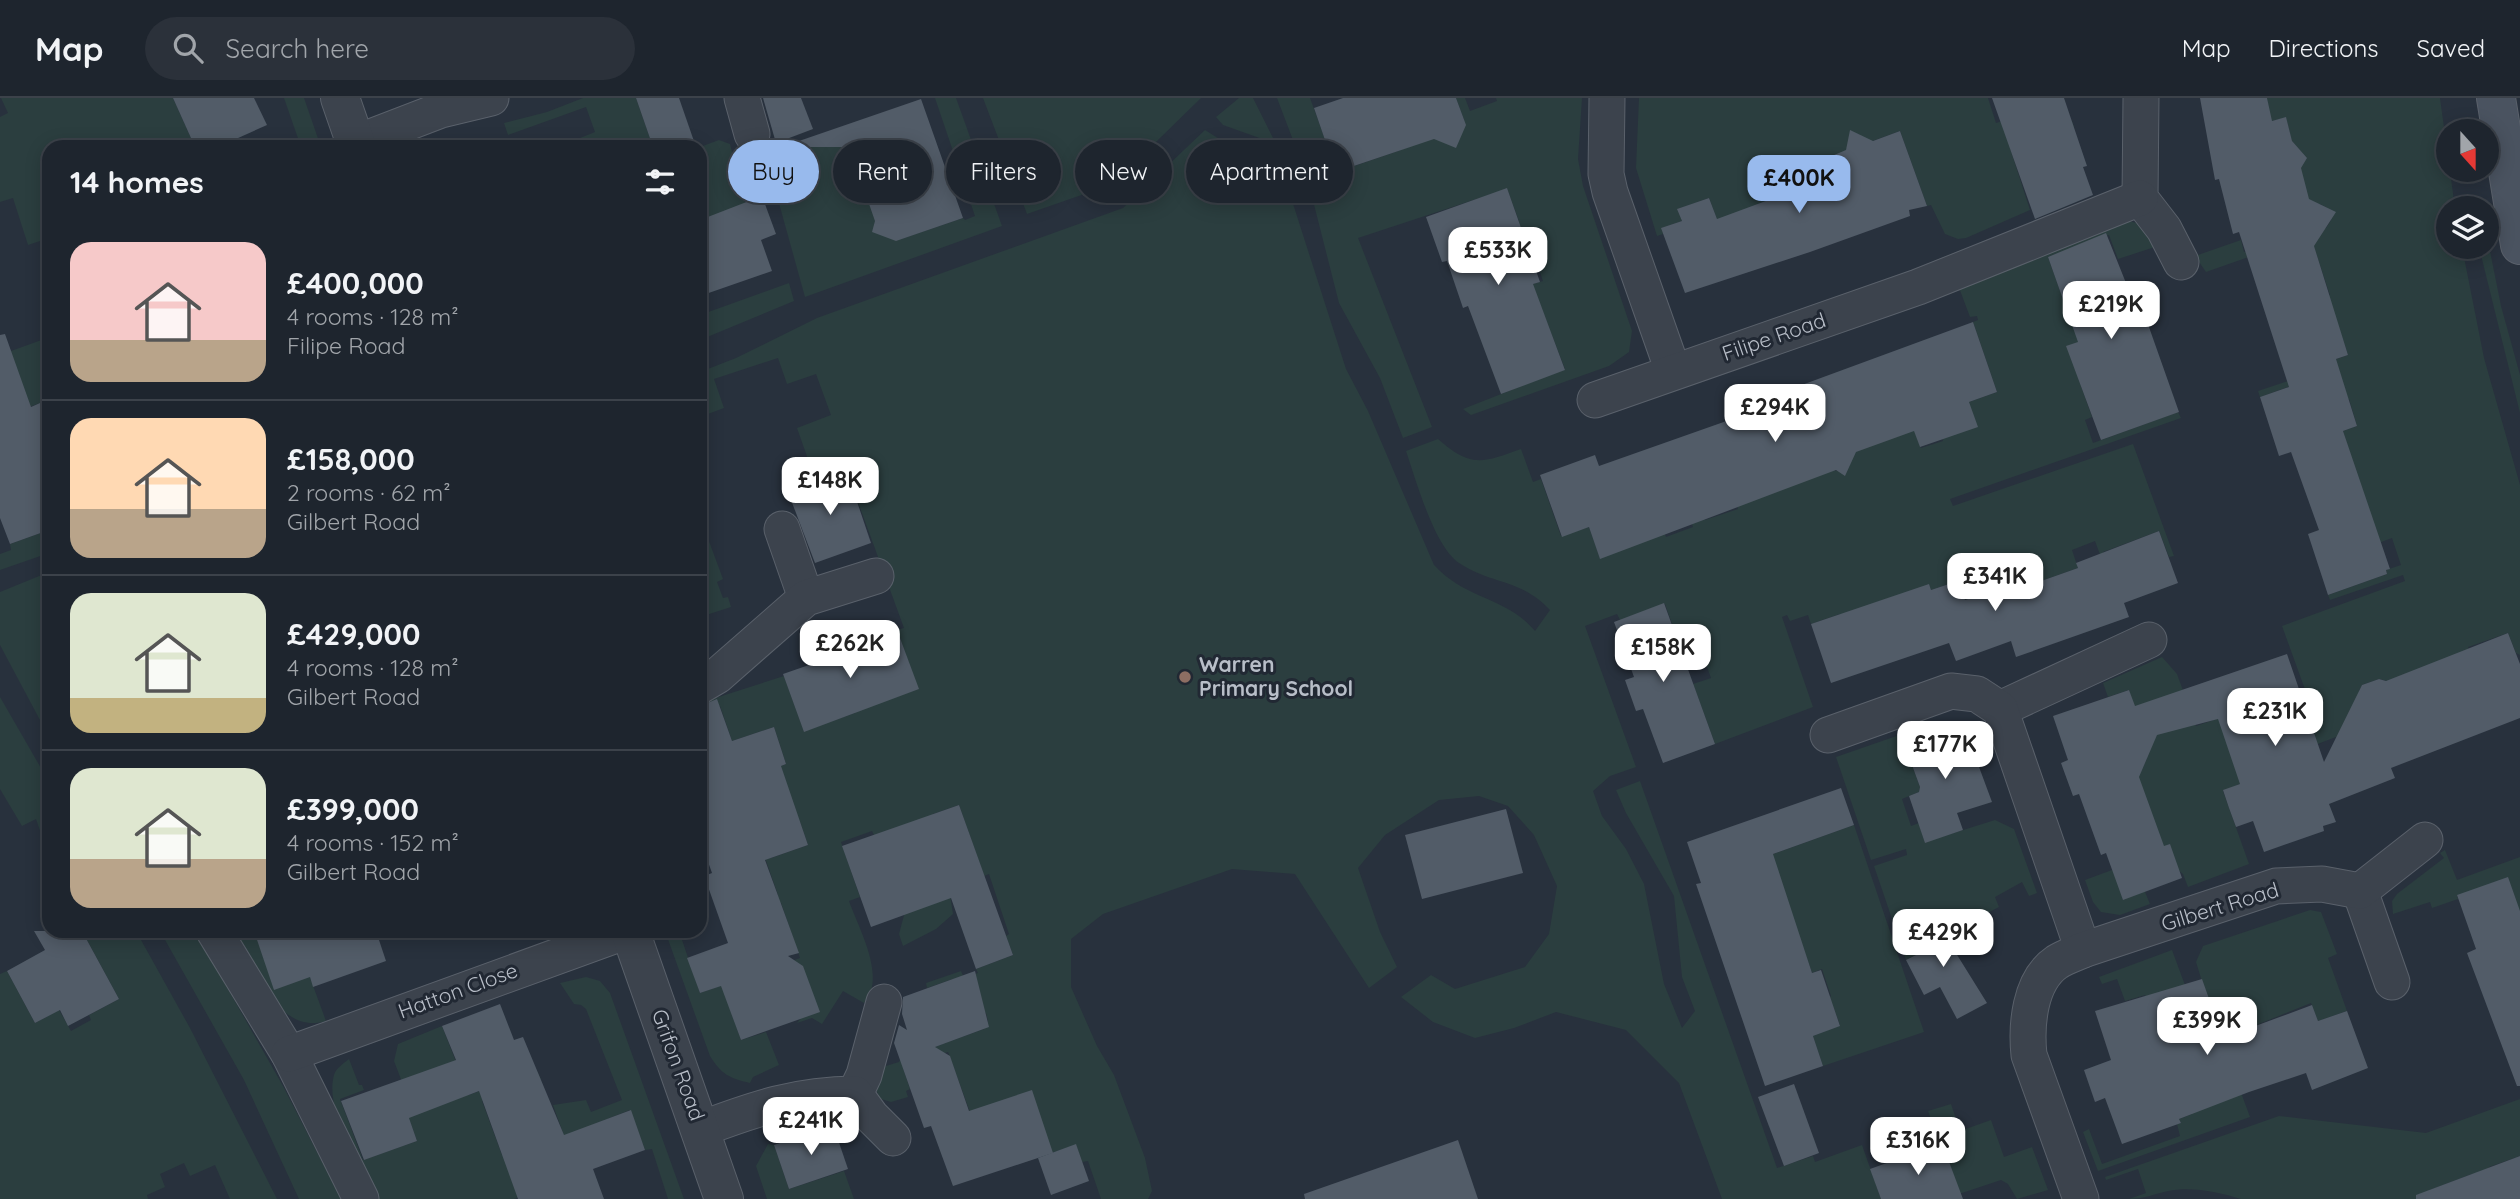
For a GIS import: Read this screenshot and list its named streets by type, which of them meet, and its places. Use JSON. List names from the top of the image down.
{
  "streets": {
    "street": [
      "Filipe Road",
      "Gilbert Road",
      "Hatton Close",
      "Grifon Road"
    ]
  },
  "places": ["Warren Primary School"],
  "north": "bottom",
  "page": {
    "header": "Map",
    "search": "Search here",
    "nav": ["Map", "Directions", "Saved"],
    "chip": [
      "Buy",
      "Rent",
      "Filters",
      "New",
      "Apartment"
    ],
    "heading": "14 homes",
    "price": [
      "£400K",
      "£533K",
      "£219K",
      "£294K",
      "£148K",
      "£341K",
      "£262K",
      "£158K",
      "£231K",
      "£177K",
      "£429K",
      "£399K",
      "£241K",
      "£316K"
    ],
    "list": [
      {
        "name": "£400,000",
        "note": "4 rooms · 128 m² · Filipe Road"
      },
      {
        "name": "£158,000",
        "note": "2 rooms · 62 m² · Gilbert Road"
      },
      {
        "name": "£429,000",
        "note": "4 rooms · 128 m² · Gilbert Road"
      },
      {
        "name": "£399,000",
        "note": "4 rooms · 152 m² · Gilbert Road"
      }
    ]
  }
}
